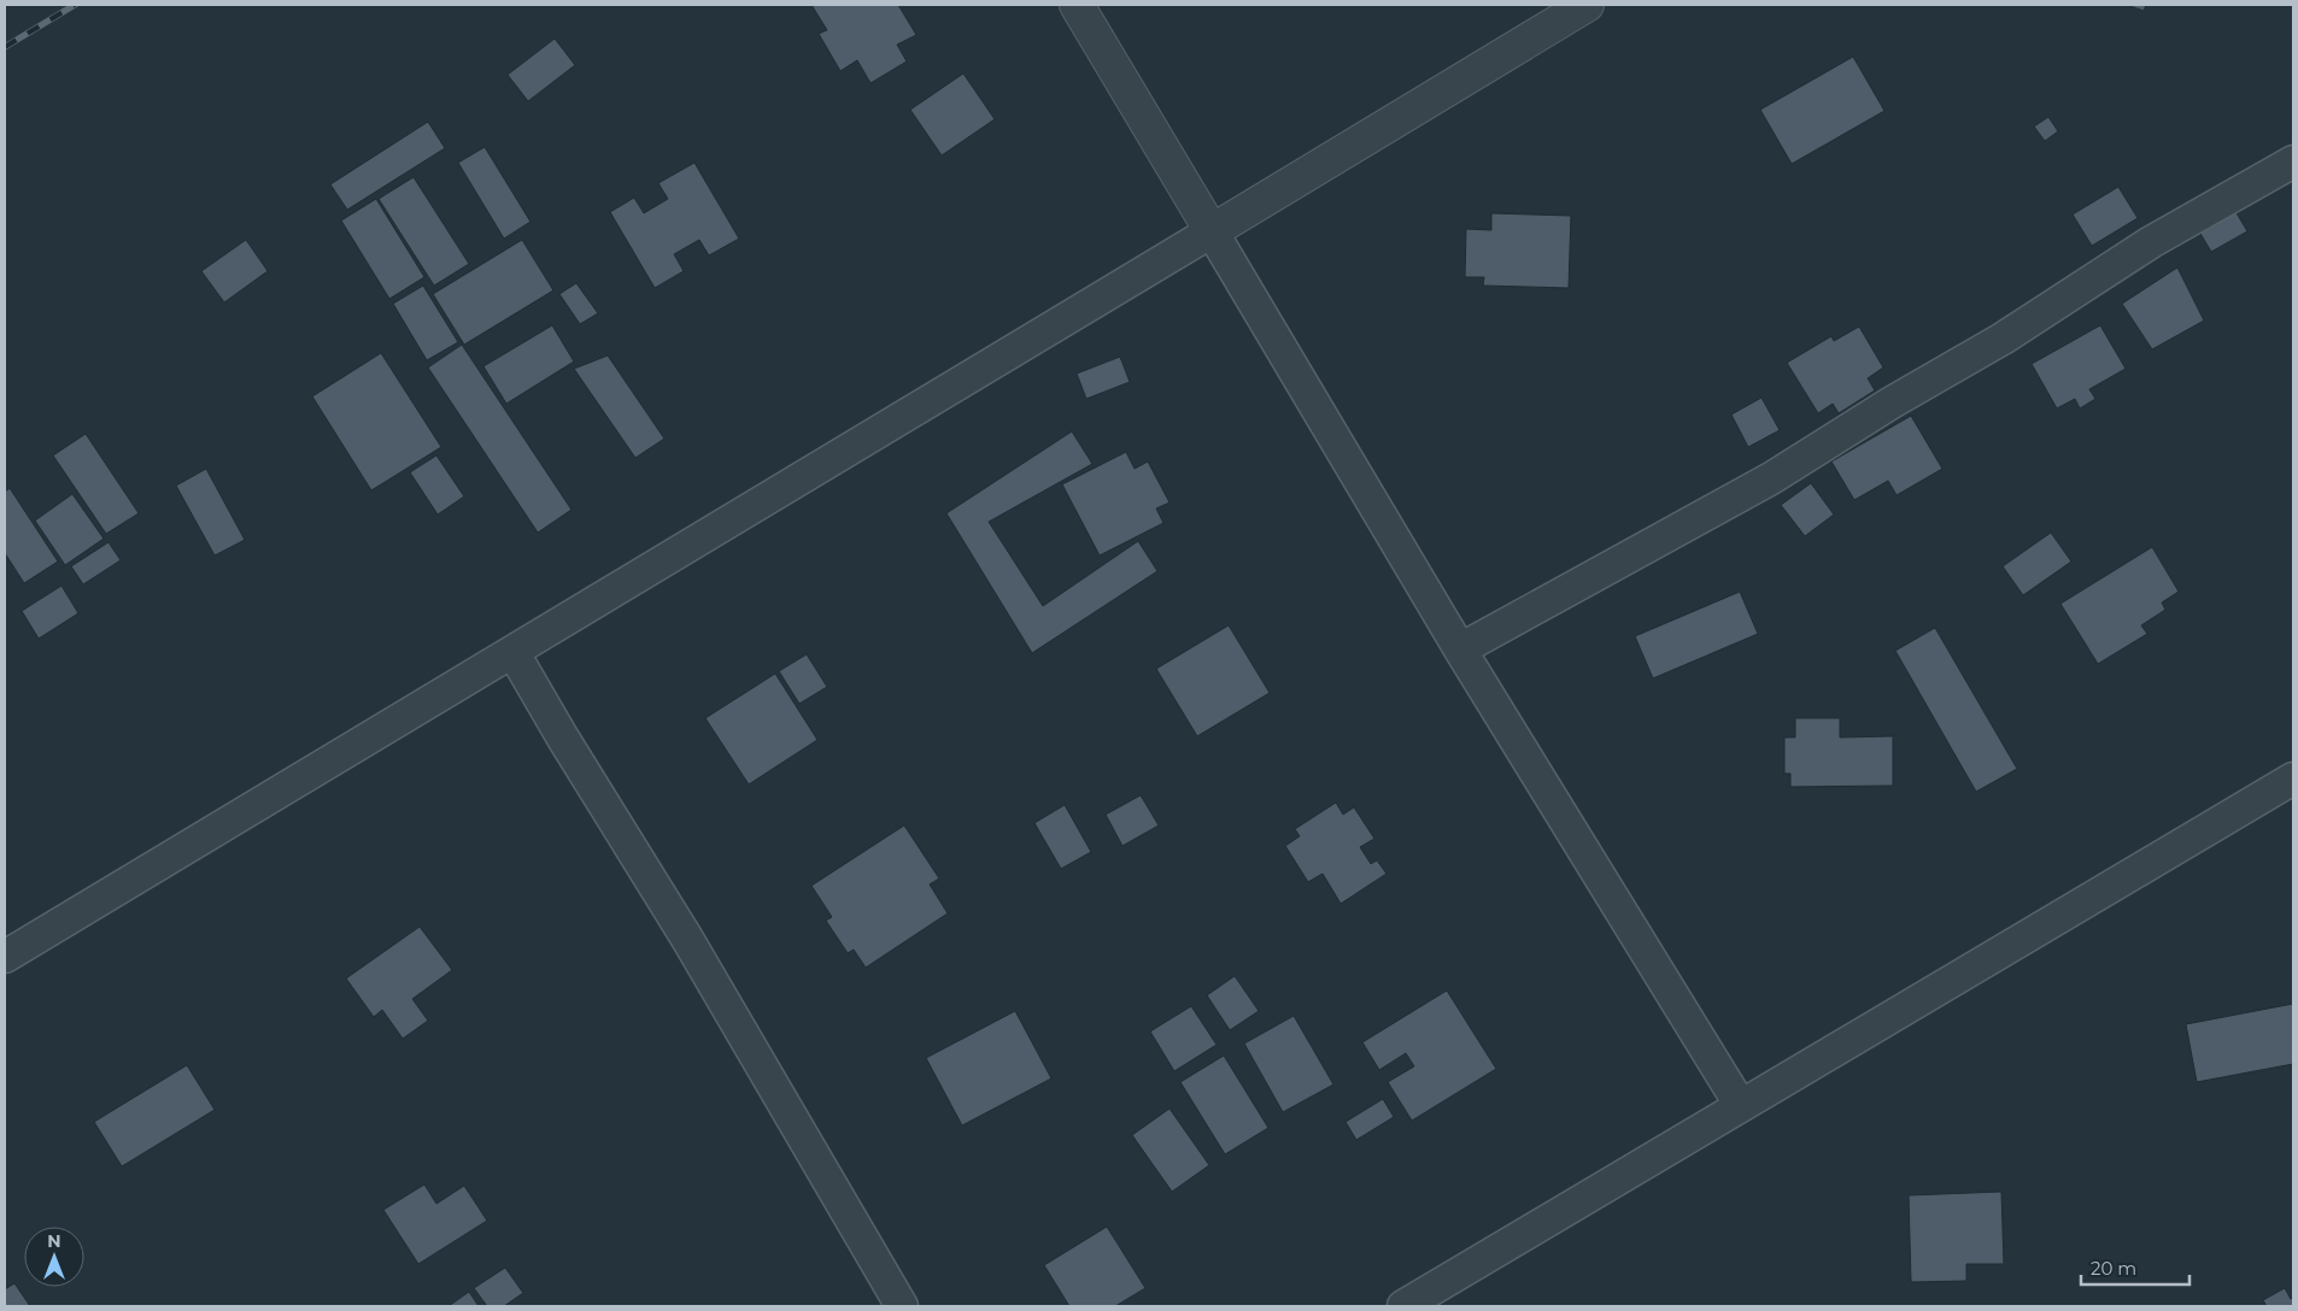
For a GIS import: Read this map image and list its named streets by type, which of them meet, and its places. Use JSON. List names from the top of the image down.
{
  "scale_bar": "20 m",
  "north": "top"
}
